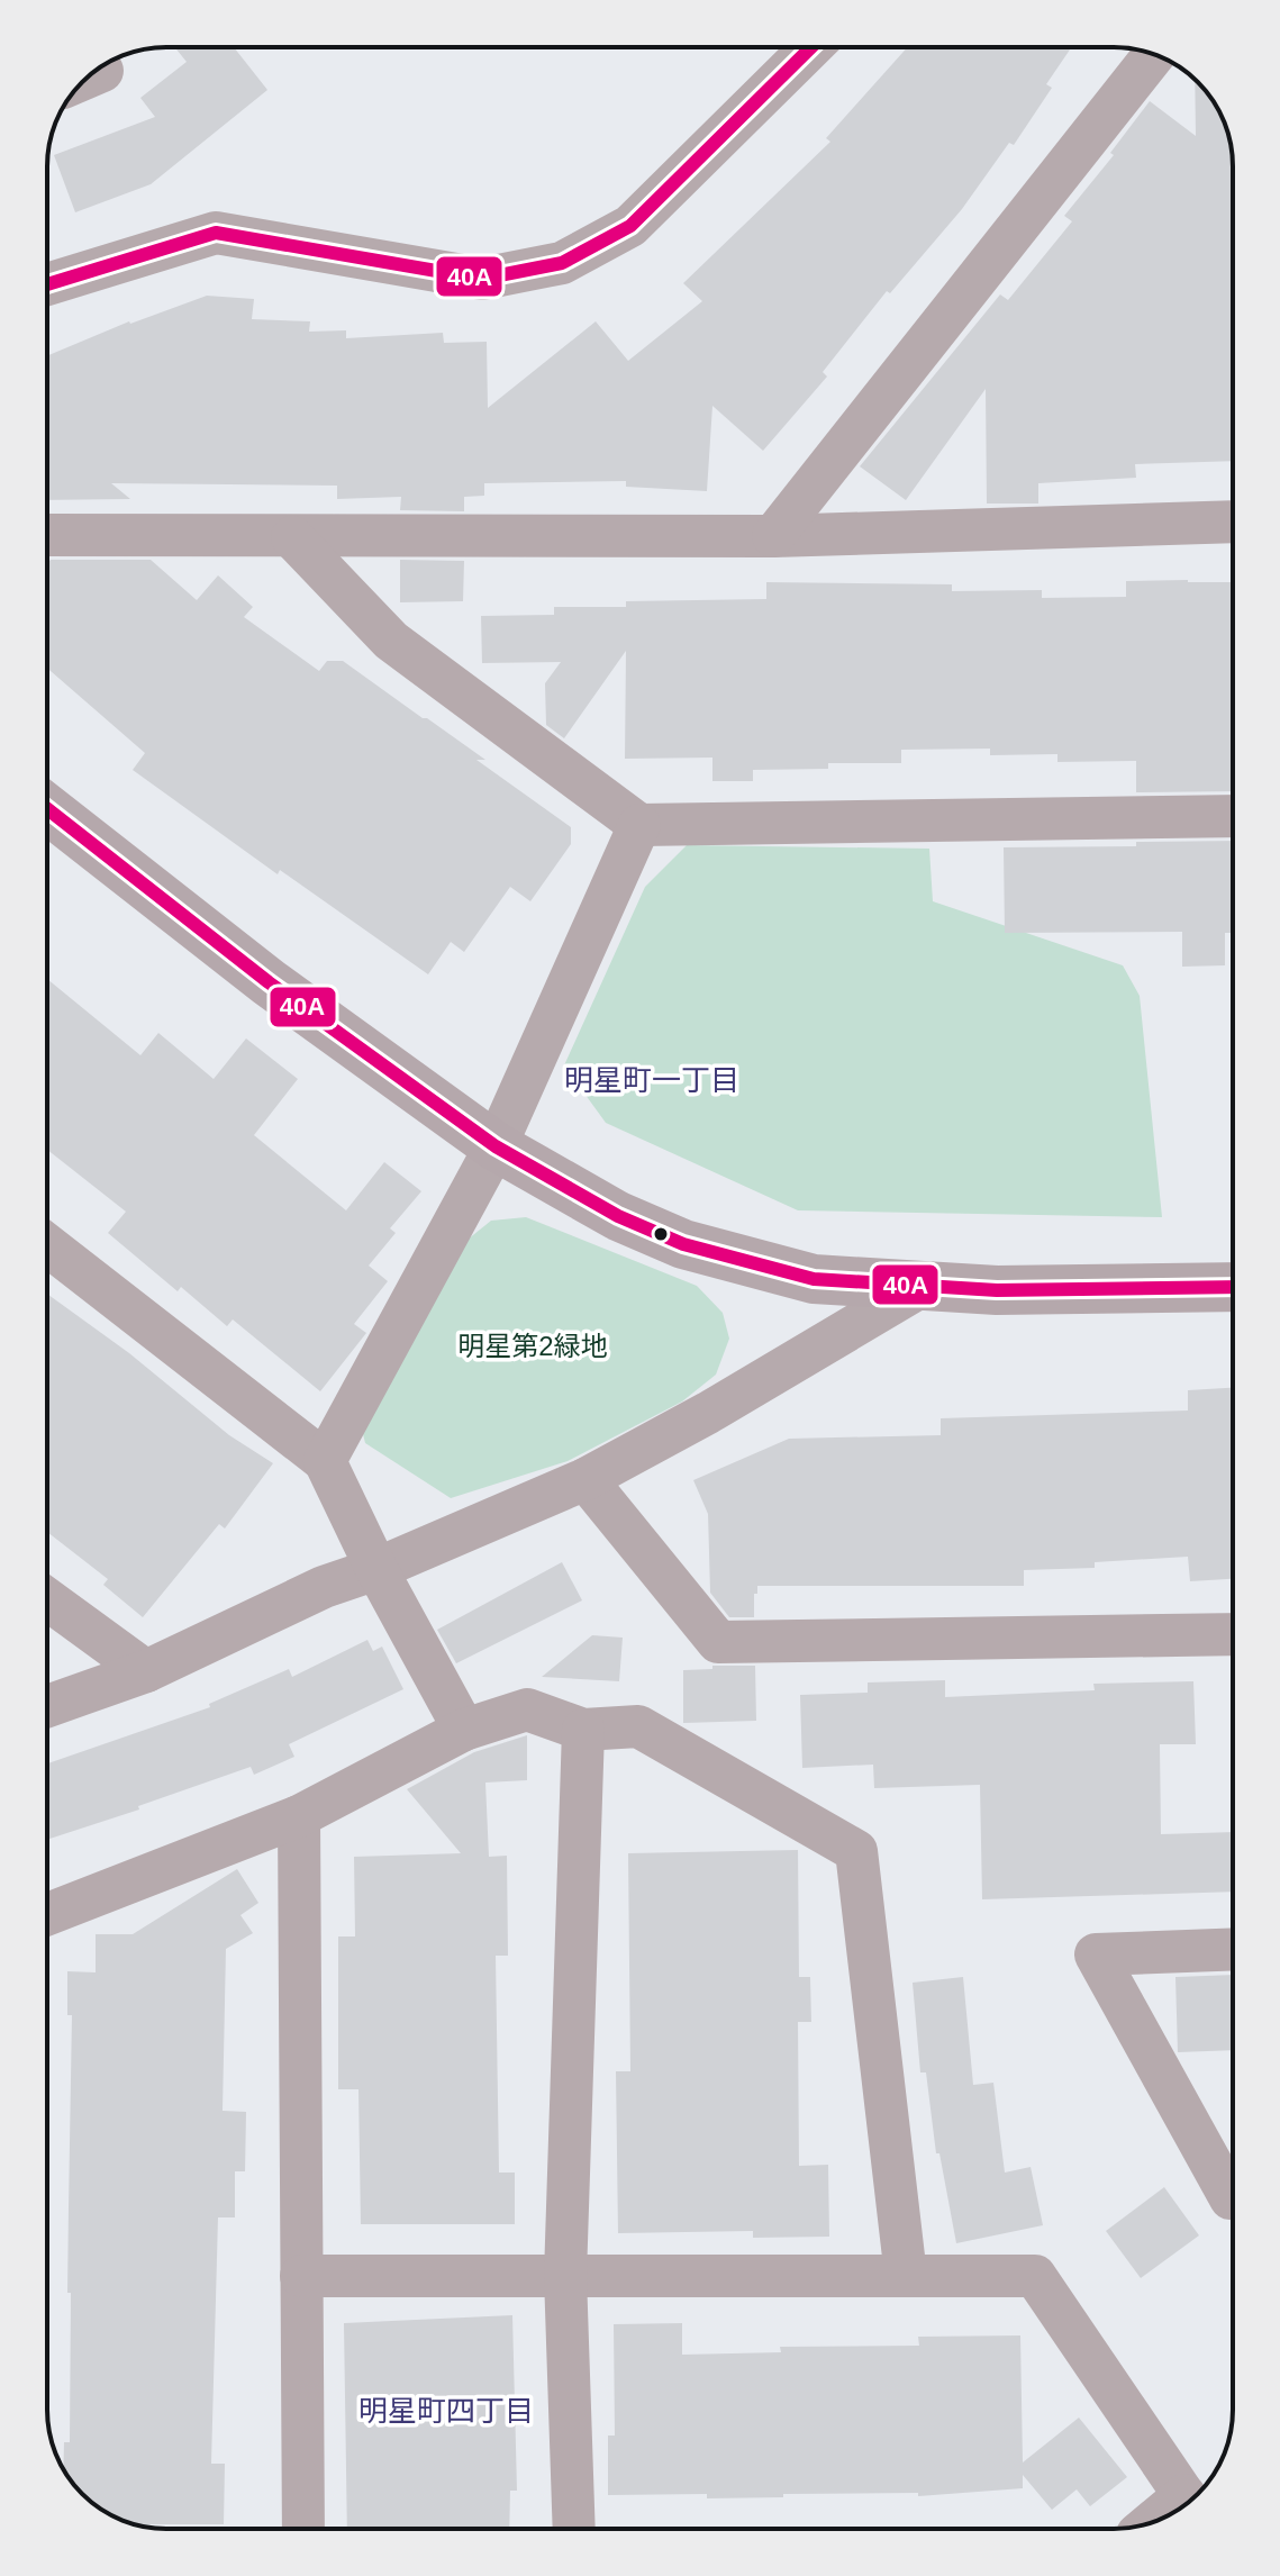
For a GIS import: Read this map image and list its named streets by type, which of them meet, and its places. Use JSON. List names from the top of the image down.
{
  "districts": ["明星町一丁目", "明星町四丁目"],
  "parks": ["明星第2緑地"],
  "lines": ["transit line 40A"]
}
